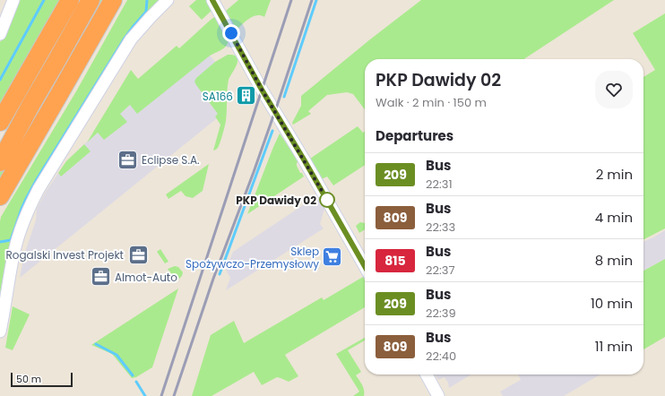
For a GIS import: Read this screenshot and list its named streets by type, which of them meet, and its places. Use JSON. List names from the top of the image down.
{
  "places": {
    "building": ["SA166"],
    "office": ["Eclipse S.A.", "Rogalski Invest Projekt", "Almot-Auto"],
    "other": ["PKP Dawidy 02"],
    "supermarket": ["Sklep Spożywczo-Przemysłowy"]
  },
  "lines": ["bus line 209"],
  "scale_bar": "50 m",
  "page": {
    "heading": [
      ["PKP Dawidy 02", "Walk · 2 min · 150 m"],
      "Departures"
    ],
    "list": [
      {
        "mark": "209",
        "name": "Bus",
        "note": "22:31",
        "value": "2 min"
      },
      {
        "mark": "809",
        "name": "Bus",
        "note": "22:33",
        "value": "4 min"
      },
      {
        "mark": "815",
        "name": "Bus",
        "note": "22:37",
        "value": "8 min"
      },
      {
        "mark": "209",
        "name": "Bus",
        "note": "22:39",
        "value": "10 min"
      },
      {
        "mark": "809",
        "name": "Bus",
        "note": "22:40",
        "value": "11 min"
      }
    ],
    "scale": "50 m"
  }
}
